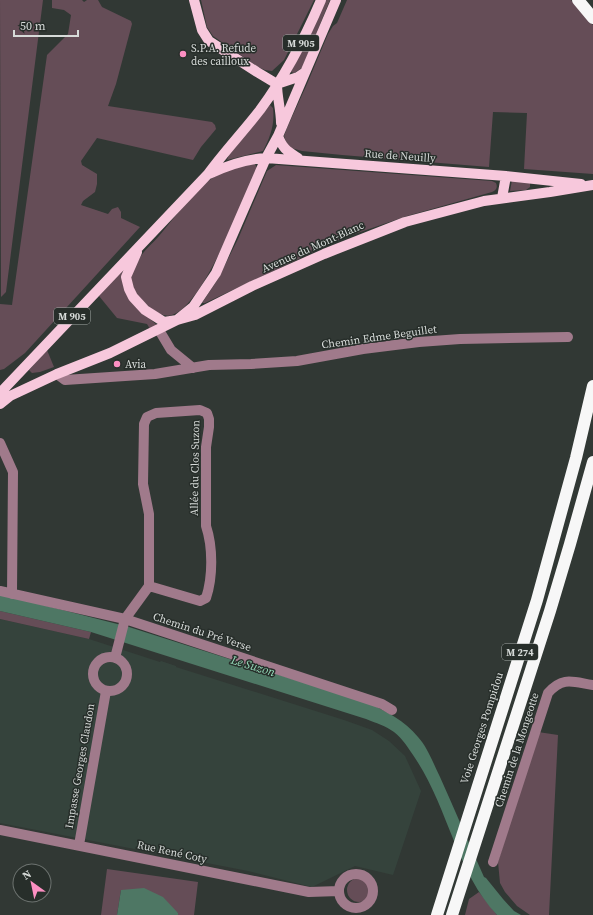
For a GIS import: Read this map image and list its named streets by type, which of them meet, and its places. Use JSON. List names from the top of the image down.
{
  "streets": {
    "highway": ["M 274", "Voie Georges Pompidou"],
    "main road": ["M 905", "Rue de Neuilly", "Avenue du Mont-Blanc"],
    "street": [
      "Chemin Edme Beguillet",
      "Allée du Clos Suzon",
      "Chemin du Pré Verse",
      "Chemin de la Mongeotte",
      "Impasse Georges Claudon",
      "Rue René Coty"
    ]
  },
  "crossings": [
    ["M 905", "Rue de Neuilly"],
    ["M 905", "Avenue du Mont-Blanc"],
    ["M 905", "Chemin Edme Beguillet"],
    ["Rue de Neuilly", "Avenue du Mont-Blanc"],
    ["Avenue du Mont-Blanc", "Chemin Edme Beguillet"],
    ["Impasse Georges Claudon", "Rue René Coty"]
  ],
  "water": ["Le Suzon"],
  "places": ["S.P.A. Refude des cailloux", "Avia"],
  "scale_bar": "50 m",
  "north": "top left"
}
